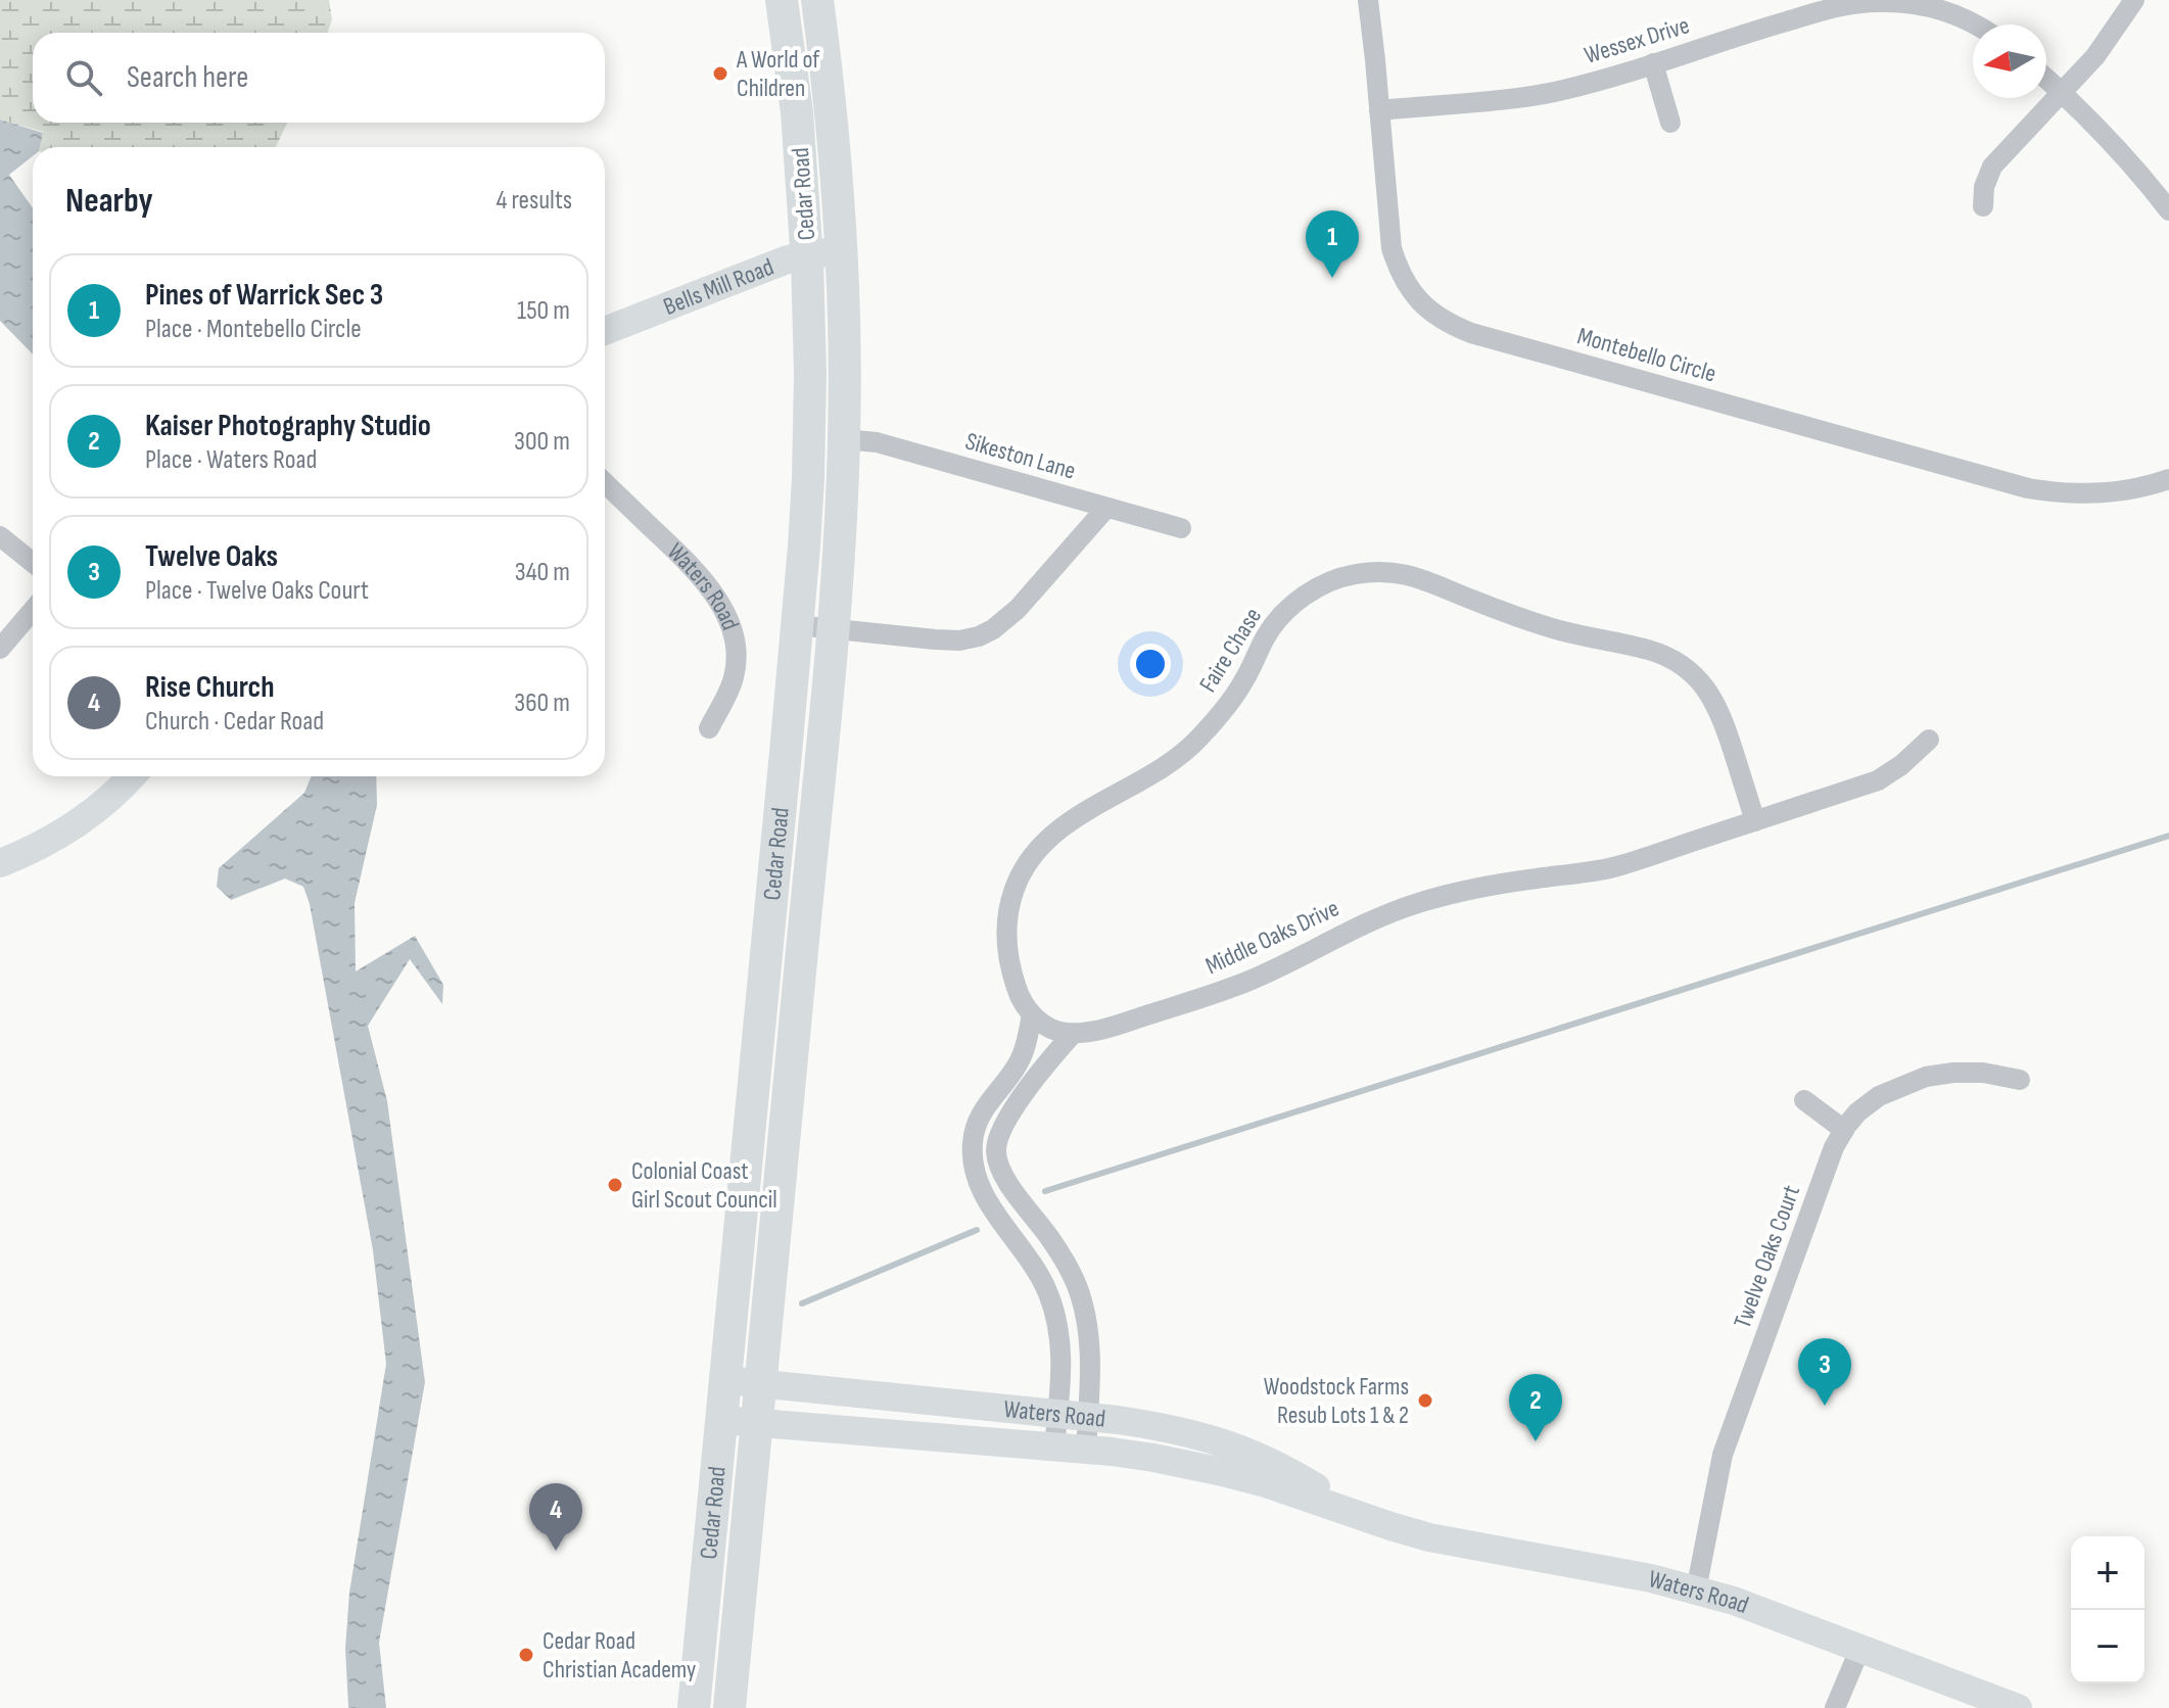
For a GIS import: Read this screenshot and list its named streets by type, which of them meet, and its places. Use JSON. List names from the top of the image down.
{
  "streets": {
    "main road": ["Cedar Road"],
    "street": [
      "Wessex Drive",
      "Bells Mill Road",
      "Montebello Circle",
      "Sikeston Lane",
      "Waters Road",
      "Faire Chase",
      "Middle Oaks Drive",
      "Twelve Oaks Court"
    ]
  },
  "crossings": [
    ["Wessex Drive", "Montebello Circle"],
    ["Cedar Road", "Bells Mill Road"],
    ["Cedar Road", "Sikeston Lane"],
    ["Cedar Road", "Waters Road"],
    ["Waters Road", "Twelve Oaks Court"],
    ["Faire Chase", "Middle Oaks Drive"]
  ],
  "places": [
    "A World of Children",
    "Colonial Coast Girl Scout Council",
    "Woodstock Farms Resub Lots 1 & 2",
    "Cedar Road Christian Academy"
  ],
  "north": "left",
  "page": {
    "search": "Search here",
    "heading": ["Nearby", "4 results"],
    "pins": [
      "1",
      "3",
      "2",
      "4"
    ],
    "list": [
      {
        "mark": "1",
        "name": "Pines of Warrick Sec 3",
        "note": "Place · Montebello Circle",
        "value": "150 m"
      },
      {
        "mark": "2",
        "name": "Kaiser Photography Studio",
        "note": "Place · Waters Road",
        "value": "300 m"
      },
      {
        "mark": "3",
        "name": "Twelve Oaks",
        "note": "Place · Twelve Oaks Court",
        "value": "340 m"
      },
      {
        "mark": "4",
        "name": "Rise Church",
        "note": "Church · Cedar Road",
        "value": "360 m"
      }
    ],
    "map_buttons": ["+", "−"]
  }
}
